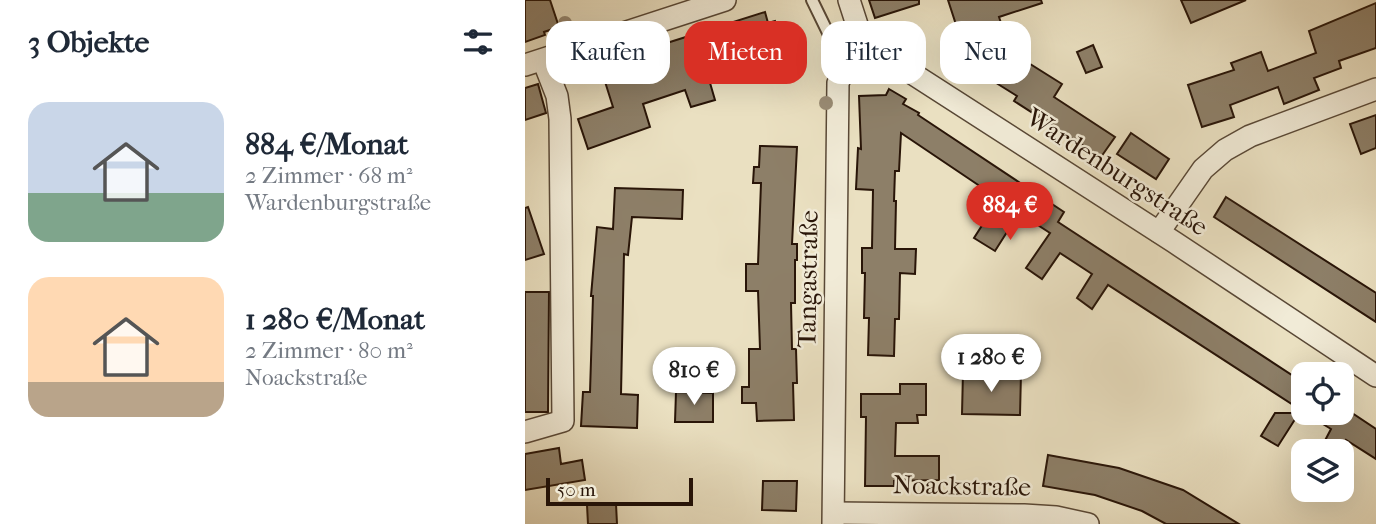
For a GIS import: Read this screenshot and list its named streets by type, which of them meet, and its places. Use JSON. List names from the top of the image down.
{
  "streets": {
    "street": ["Wardenburgstraße", "Tangastraße", "Noackstraße"]
  },
  "crossings": [
    ["Tangastraße", "Noackstraße"]
  ],
  "scale_bar": "50 m",
  "page": {
    "heading": "3 Objekte",
    "chip": [
      "Kaufen",
      "Mieten",
      "Filter",
      "Neu"
    ],
    "list": [
      {
        "name": "884 €/Monat",
        "note": "2 Zimmer · 68 m² · Wardenburgstraße"
      },
      {
        "name": "1 280 €/Monat",
        "note": "2 Zimmer · 80 m² · Noackstraße"
      }
    ],
    "price": ["884 €", "1 280 €", "810 €"],
    "scale": "50 m"
  }
}
